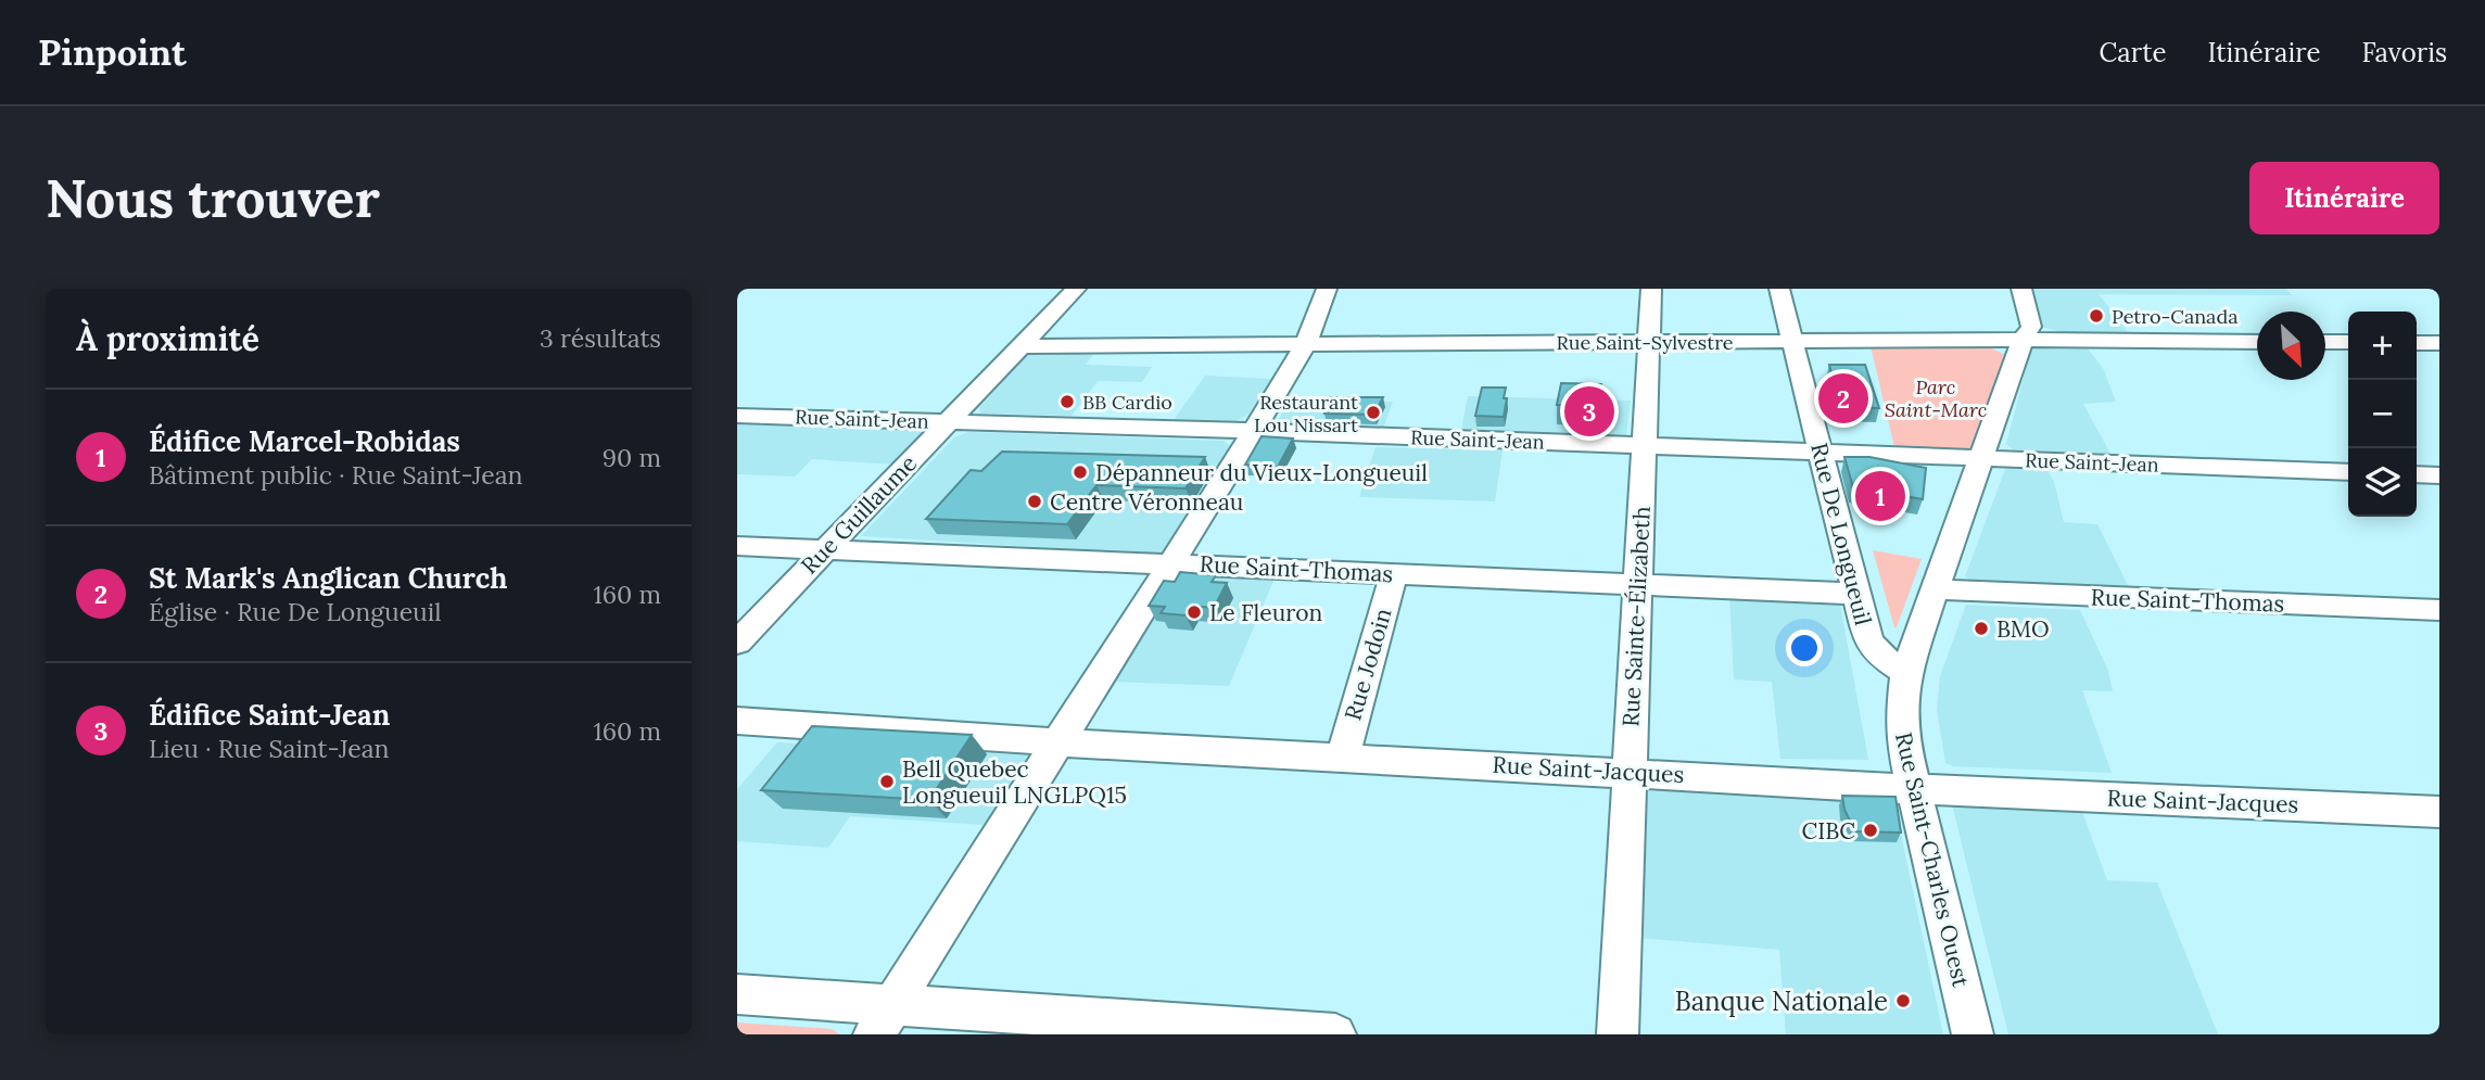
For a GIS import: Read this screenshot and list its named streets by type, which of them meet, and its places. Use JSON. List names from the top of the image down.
{
  "streets": {
    "street": [
      "Rue Saint-Sylvestre",
      "Rue Saint-Jean",
      "Rue Guillaume",
      "Rue De Longueuil",
      "Rue Saint-Thomas",
      "Rue Sainte-Élizabeth",
      "Rue Jodoin",
      "Rue Saint-Jacques",
      "Rue Saint-Charles Ouest"
    ]
  },
  "crossings": [
    ["Rue Saint-Sylvestre", "Rue Guillaume"],
    ["Rue Saint-Sylvestre", "Rue De Longueuil"],
    ["Rue Saint-Sylvestre", "Rue Sainte-Élizabeth"],
    ["Rue Saint-Sylvestre", "Rue Saint-Charles Ouest"],
    ["Rue Saint-Jean", "Rue Guillaume"],
    ["Rue Saint-Jean", "Rue De Longueuil"],
    ["Rue Saint-Jean", "Rue Sainte-Élizabeth"],
    ["Rue Saint-Jean", "Rue Saint-Charles Ouest"],
    ["Rue Guillaume", "Rue Saint-Thomas"],
    ["Rue De Longueuil", "Rue Saint-Thomas"],
    ["Rue De Longueuil", "Rue Saint-Charles Ouest"],
    ["Rue Saint-Thomas", "Rue Sainte-Élizabeth"],
    ["Rue Saint-Thomas", "Rue Jodoin"],
    ["Rue Saint-Thomas", "Rue Saint-Charles Ouest"],
    ["Rue Sainte-Élizabeth", "Rue Saint-Jacques"],
    ["Rue Jodoin", "Rue Saint-Jacques"],
    ["Rue Saint-Jacques", "Rue Saint-Charles Ouest"]
  ],
  "parks": ["Parc Saint-Marc"],
  "places": [
    "Petro-Canada",
    "BB Cardio",
    "Restaurant Lou Nissart",
    "Dépanneur du Vieux-Longueuil",
    "Centre Véronneau",
    "Le Fleuron",
    "BMO",
    "Bell Quebec Longueuil LNGLPQ15",
    "CIBC",
    "Banque Nationale"
  ],
  "north": "bottom right",
  "page": {
    "header": "Pinpoint",
    "nav": ["Carte", "Itinéraire", "Favoris"],
    "buttons": "Itinéraire",
    "title": "Nous trouver",
    "heading": ["À proximité", "3 résultats"],
    "map_buttons": ["+", "−"],
    "pins": ["2", "3", "1"],
    "list": [
      {
        "mark": "1",
        "name": "Édifice Marcel-Robidas",
        "note": "Bâtiment public · Rue Saint-Jean",
        "value": "90 m"
      },
      {
        "mark": "2",
        "name": "St Mark's Anglican Church",
        "note": "Église · Rue De Longueuil",
        "value": "160 m"
      },
      {
        "mark": "3",
        "name": "Édifice Saint-Jean",
        "note": "Lieu · Rue Saint-Jean",
        "value": "160 m"
      }
    ]
  }
}
